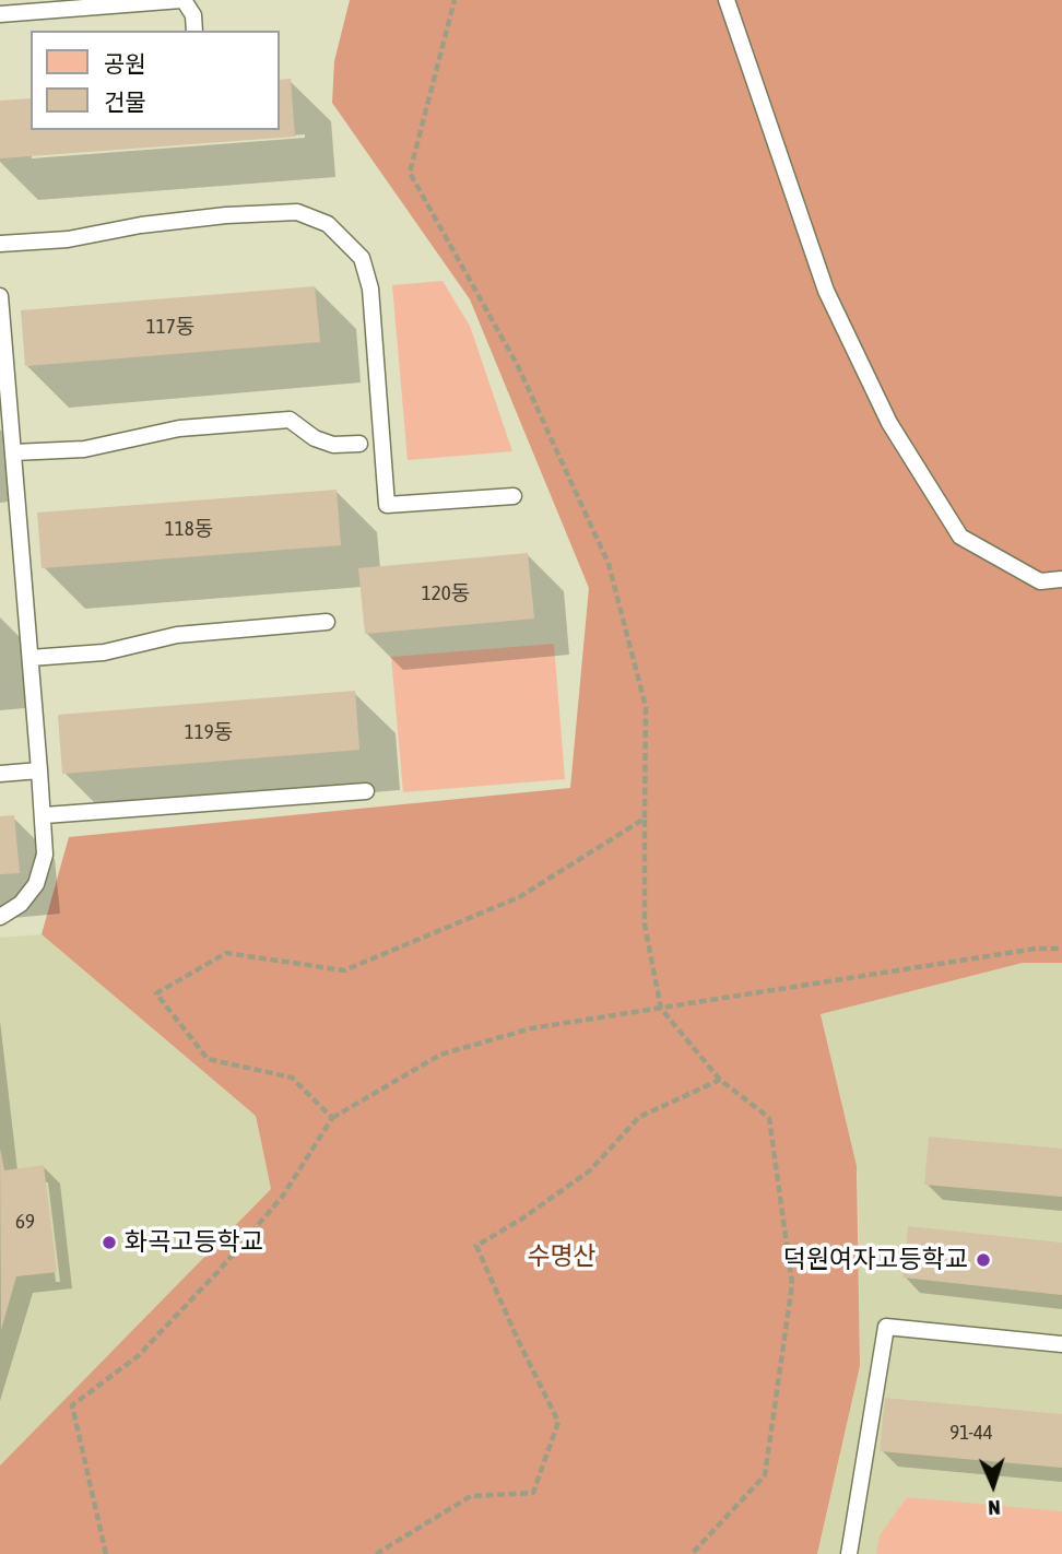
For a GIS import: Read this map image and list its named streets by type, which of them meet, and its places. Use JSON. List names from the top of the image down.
{
  "parks": ["수명산"],
  "places": ["화곡고등학교", "덕원여자고등학교"],
  "house_numbers": [
    "117동",
    "118동",
    "120동",
    "119동",
    "69",
    "91-44"
  ],
  "legend": ["공원", "건물"],
  "north": "bottom"
}
